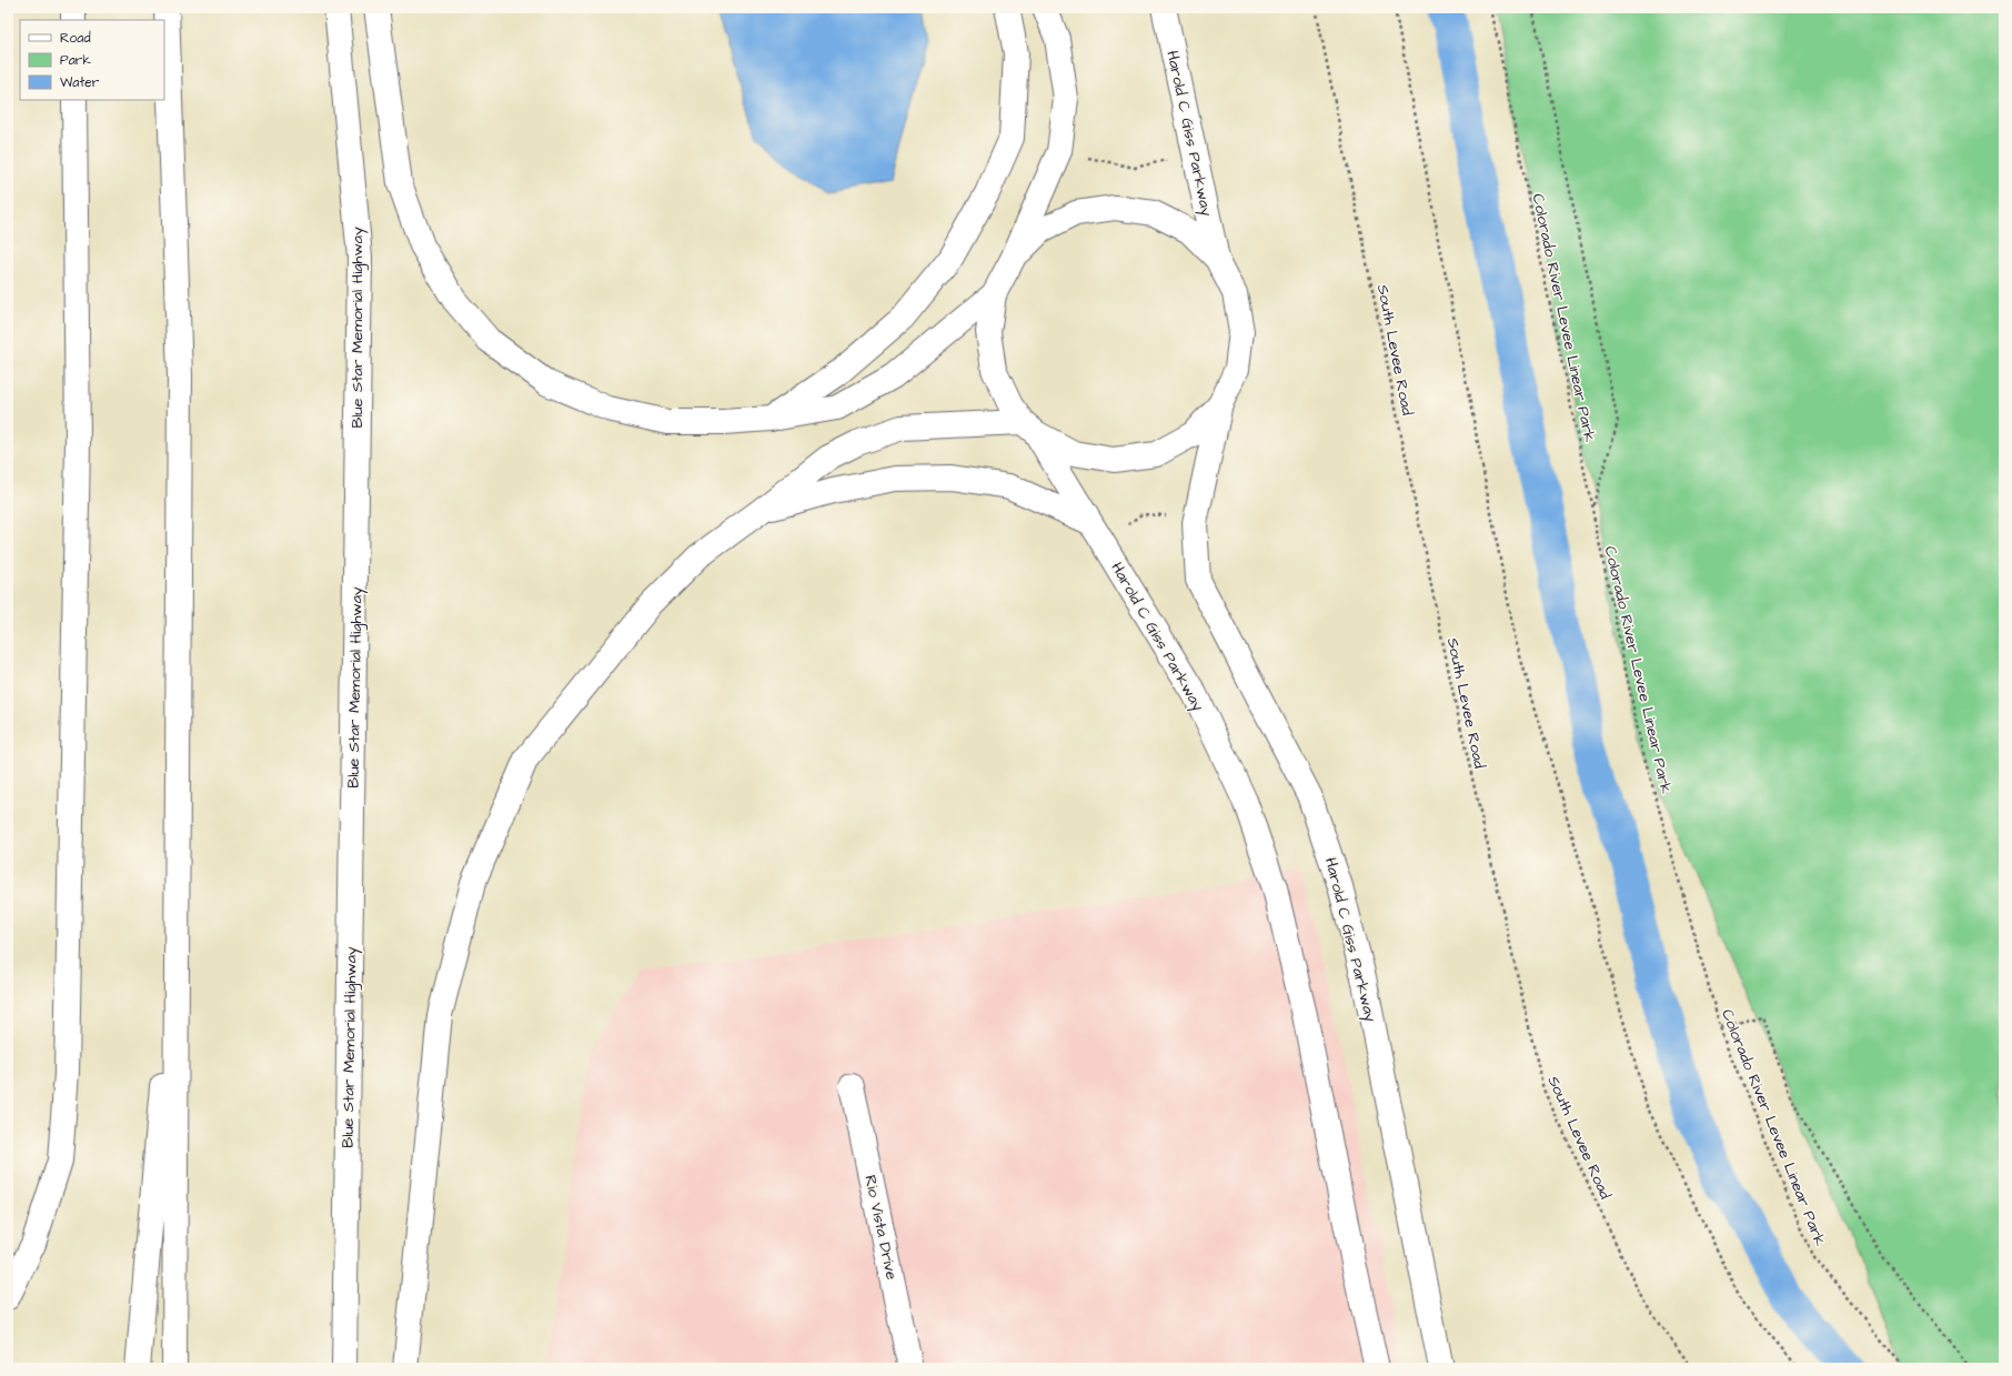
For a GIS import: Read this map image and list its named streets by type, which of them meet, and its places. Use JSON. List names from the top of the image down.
{
  "streets": {
    "main road": ["Harold C Giss Parkway", "Blue Star Memorial Highway", "Rio Vista Drive"],
    "path": ["Colorado River Levee Linear Park", "South Levee Road"]
  },
  "legend": ["Road", "Park", "Water"]
}
